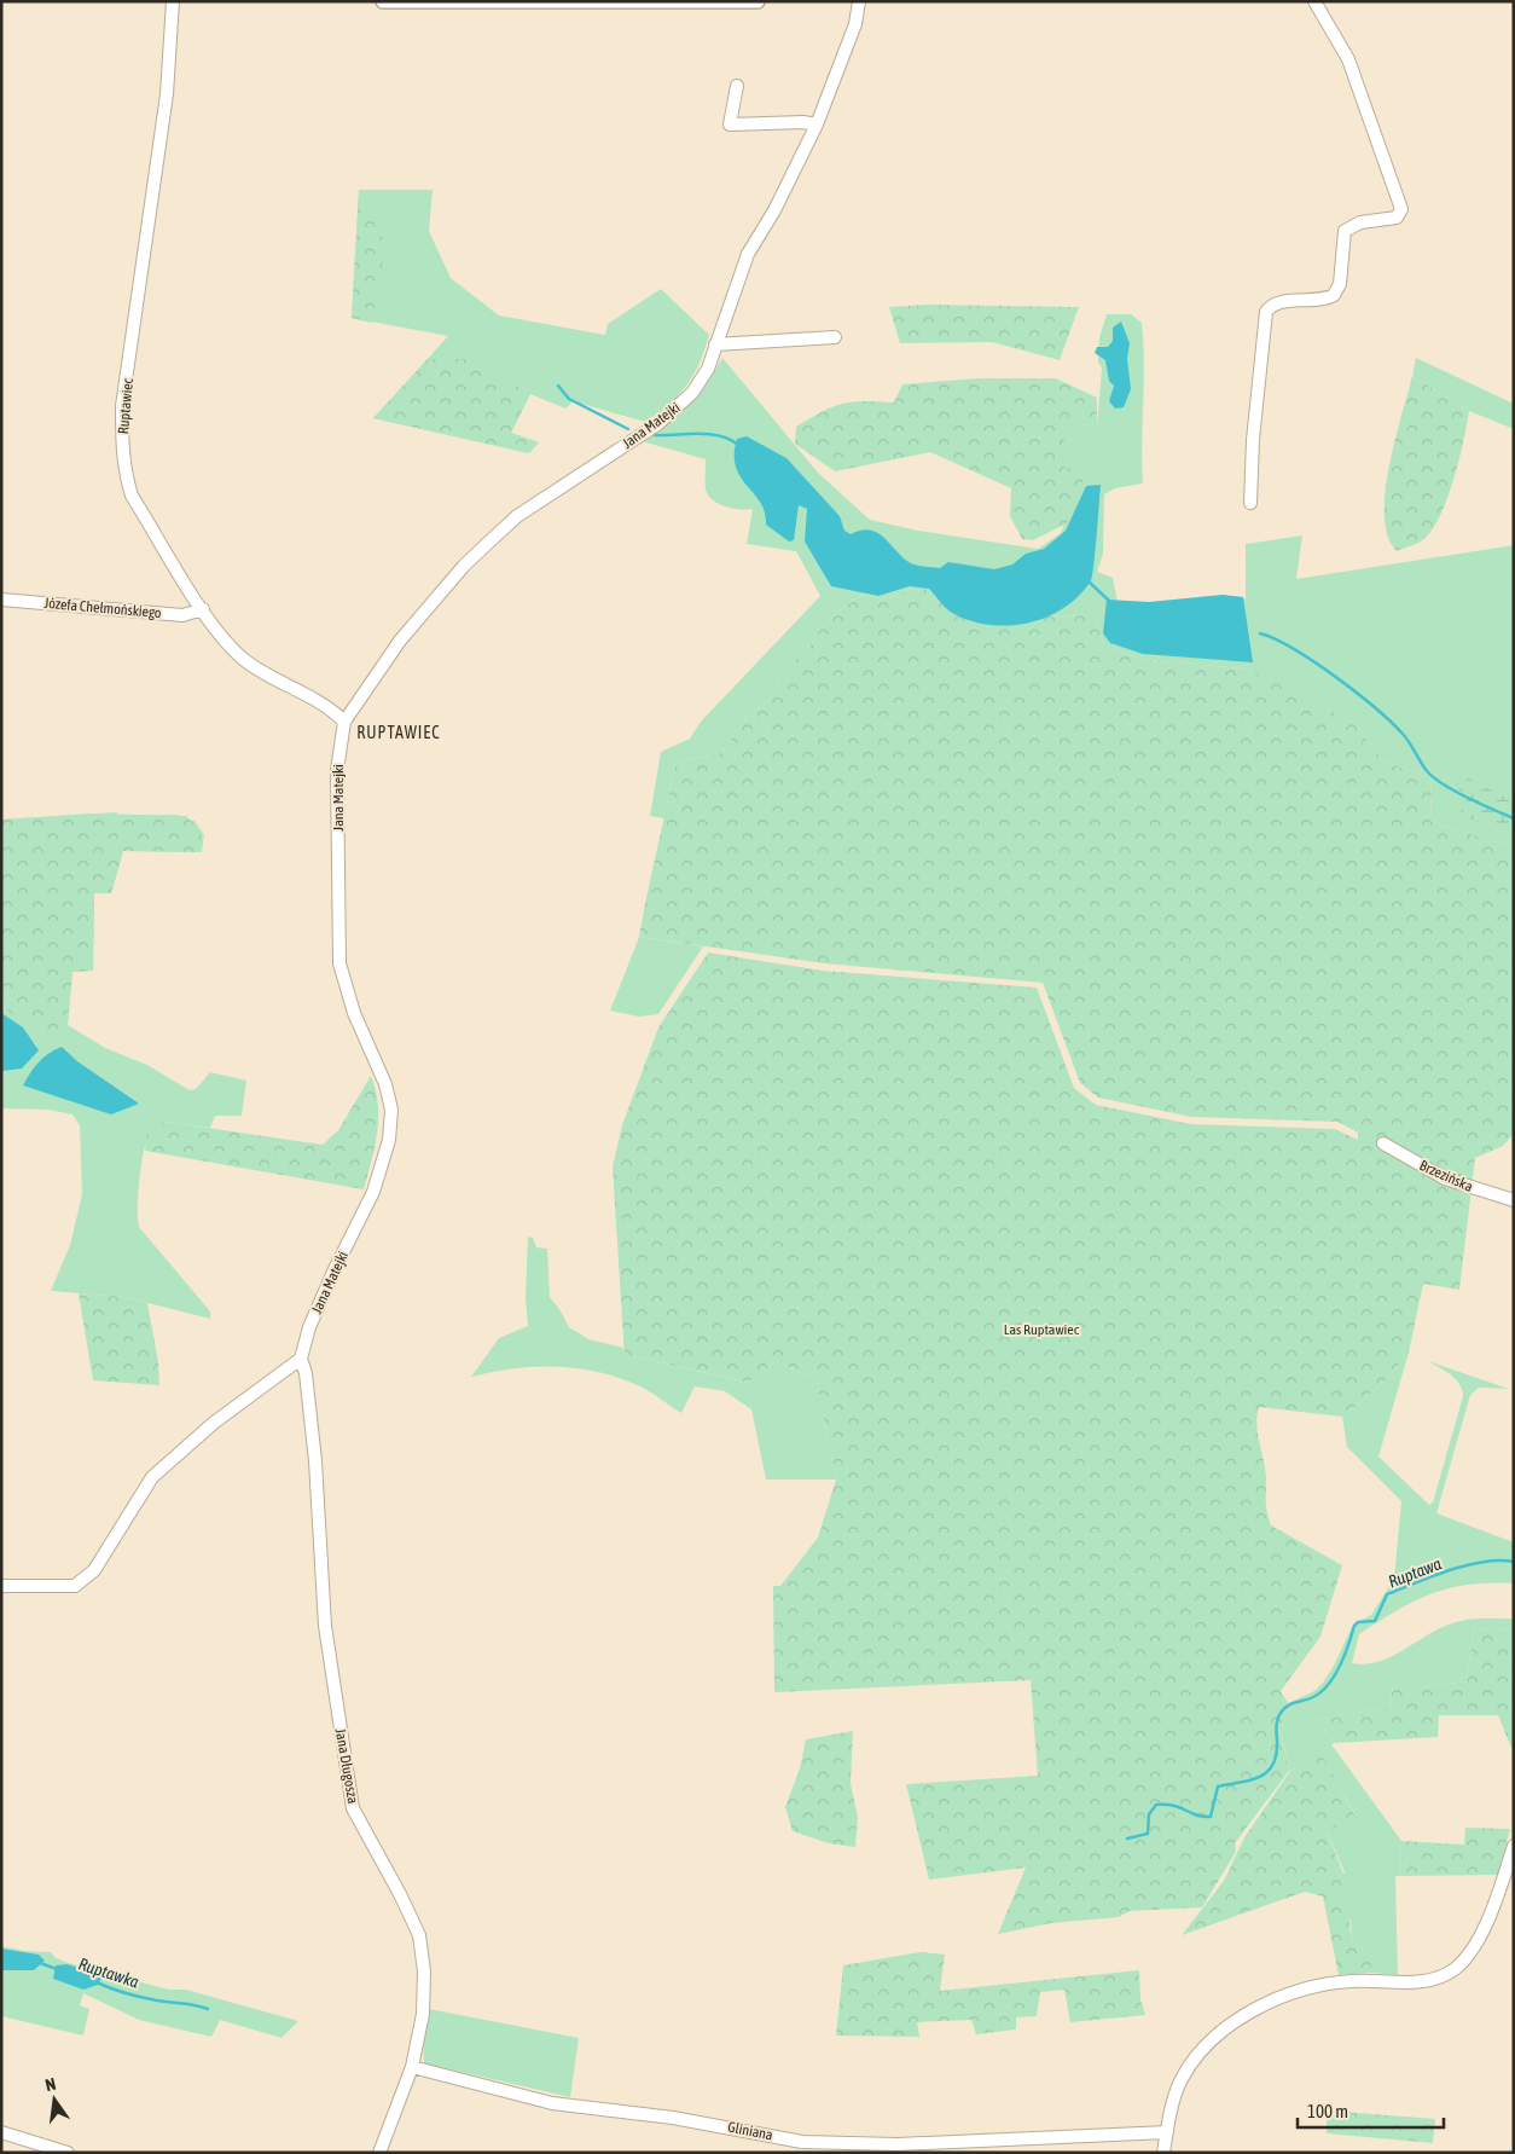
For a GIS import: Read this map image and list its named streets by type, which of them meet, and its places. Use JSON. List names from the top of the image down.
{
  "streets": {
    "street": [
      "Ruptawiec",
      "Jana Matejki",
      "Józefa Chełmońskiego",
      "Brzezińska",
      "Jana Długosza",
      "Gliniana"
    ]
  },
  "crossings": [
    ["Ruptawiec", "Jana Matejki"],
    ["Ruptawiec", "Józefa Chełmońskiego"],
    ["Jana Matejki", "Jana Długosza"],
    ["Jana Długosza", "Gliniana"]
  ],
  "districts": ["RUPTAWIEC"],
  "water": ["Ruptawa", "Ruptawka"],
  "parks": ["Las Ruptawiec"],
  "scale_bar": "100 m",
  "north": "top"
}
